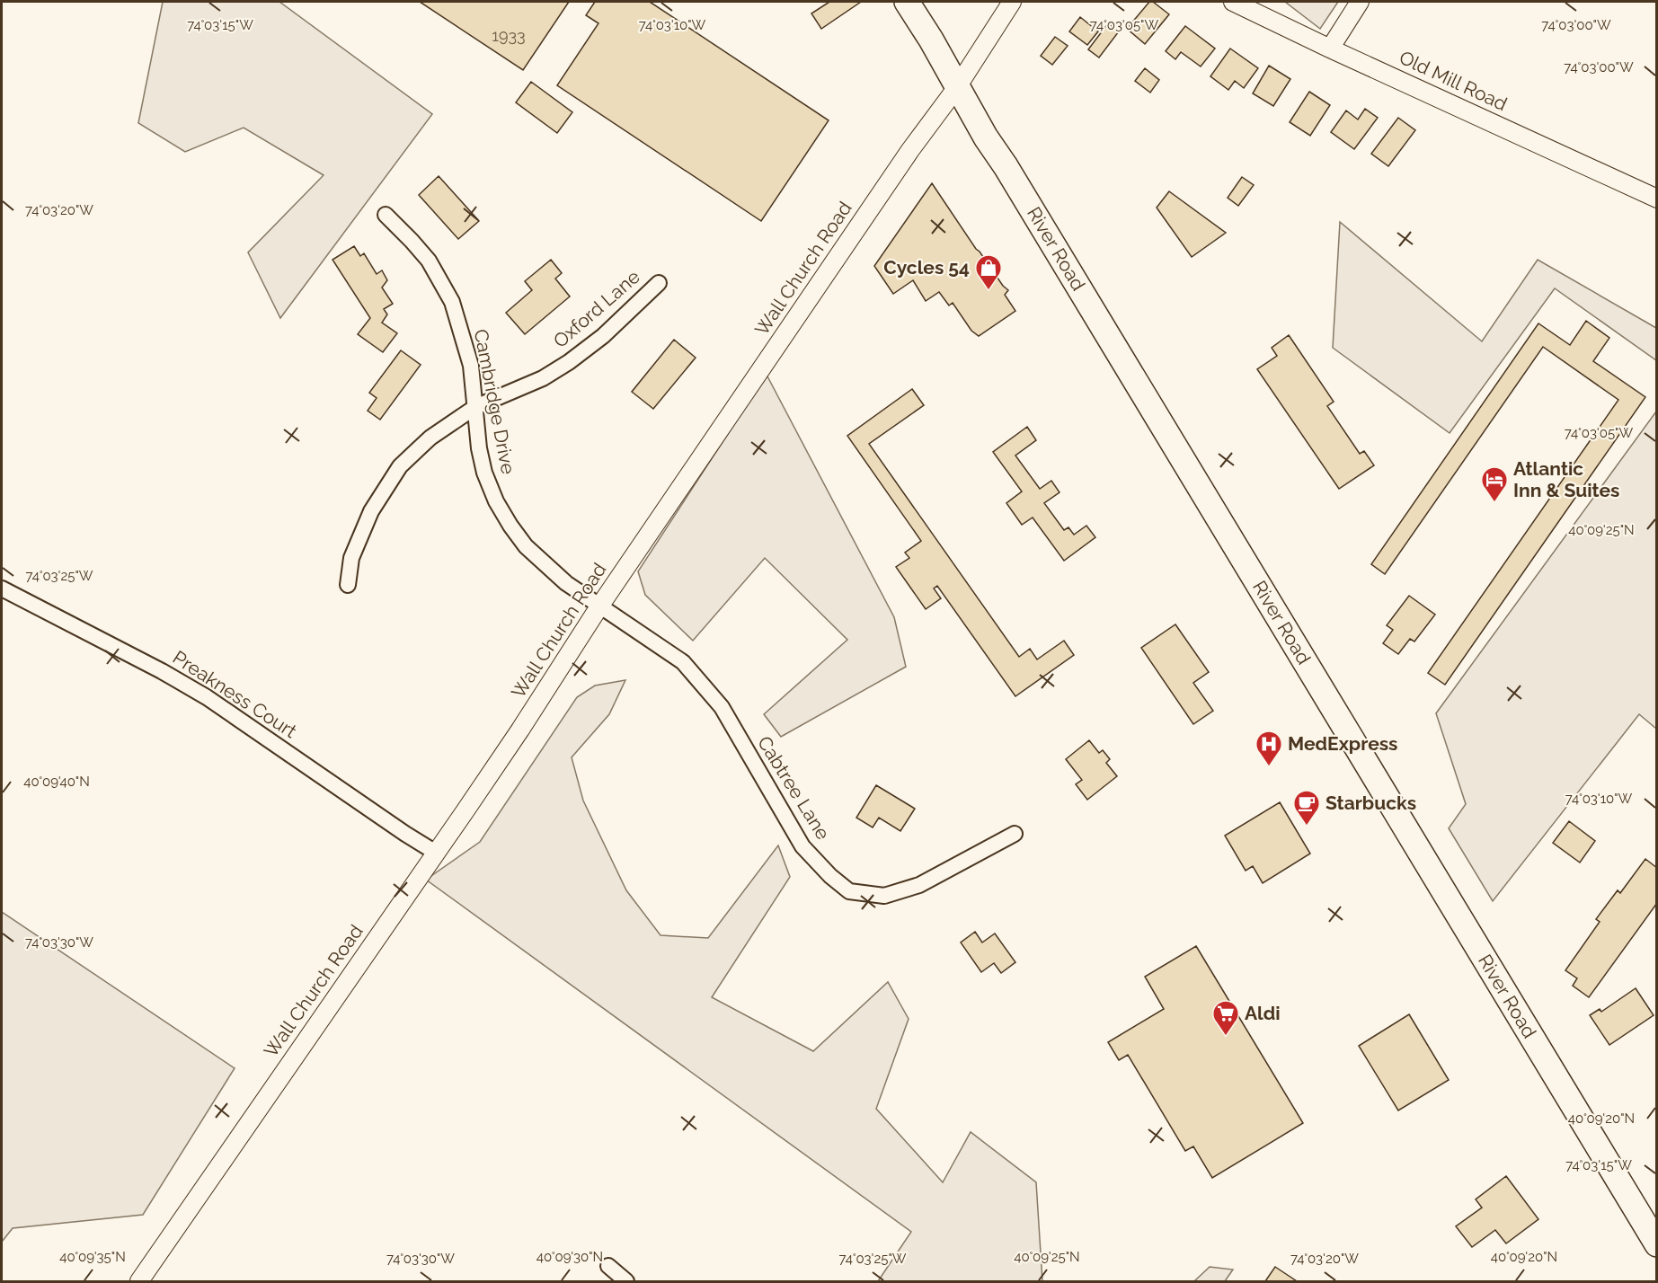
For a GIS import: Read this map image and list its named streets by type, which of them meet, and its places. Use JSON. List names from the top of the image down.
{
  "streets": {
    "highway": ["River Road"],
    "street": [
      "Old Mill Road",
      "Wall Church Road",
      "Oxford Lane",
      "Cambridge Drive",
      "Preakness Court",
      "Cabtree Lane"
    ]
  },
  "crossings": [
    ["River Road", "Wall Church Road"],
    ["Wall Church Road", "Cambridge Drive"],
    ["Wall Church Road", "Preakness Court"],
    ["Wall Church Road", "Cabtree Lane"],
    ["Oxford Lane", "Cambridge Drive"],
    ["Cambridge Drive", "Cabtree Lane"]
  ],
  "places": {
    "shop": ["Cycles 54"],
    "hotel": ["Atlantic Inn & Suites"],
    "hospital": ["MedExpress"],
    "cafe": ["Starbucks"],
    "supermarket": ["Aldi"]
  },
  "house_numbers": ["1933"],
  "coordinates": [
    "74°03'15\"W",
    "74°03'10\"W",
    "74°03'05\"W",
    "74°03'00\"W",
    "74°03'20\"W",
    "40°09'25\"N",
    "74°03'25\"W",
    "40°09'40\"N",
    "74°03'30\"W",
    "40°09'20\"N",
    "40°09'35\"N",
    "40°09'30\"N"
  ]
}
